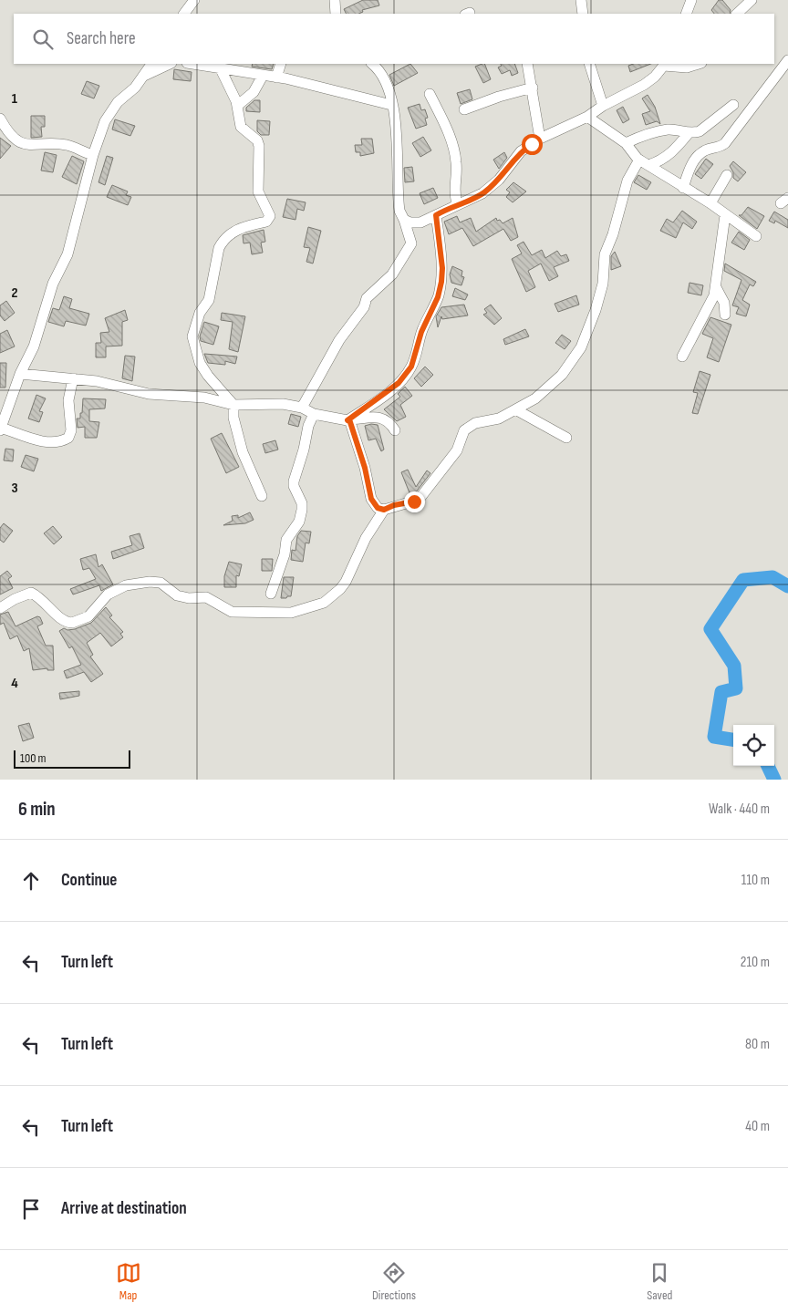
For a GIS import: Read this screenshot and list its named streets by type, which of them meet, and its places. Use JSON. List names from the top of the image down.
{
  "scale_bar": "100 m",
  "page": {
    "search": "Search here",
    "scale": "100 m",
    "heading": ["6 min", "Walk · 440 m"],
    "list": [
      ["Continue", "110 m"],
      ["Turn left", "210 m"],
      ["Turn left", "80 m"],
      ["Turn left", "40 m"],
      "Arrive at destination"
    ],
    "nav": ["Map", "Directions", "Saved"]
  },
  "grid": {
    "rows": [
      "1",
      "2",
      "3",
      "4"
    ]
  }
}
